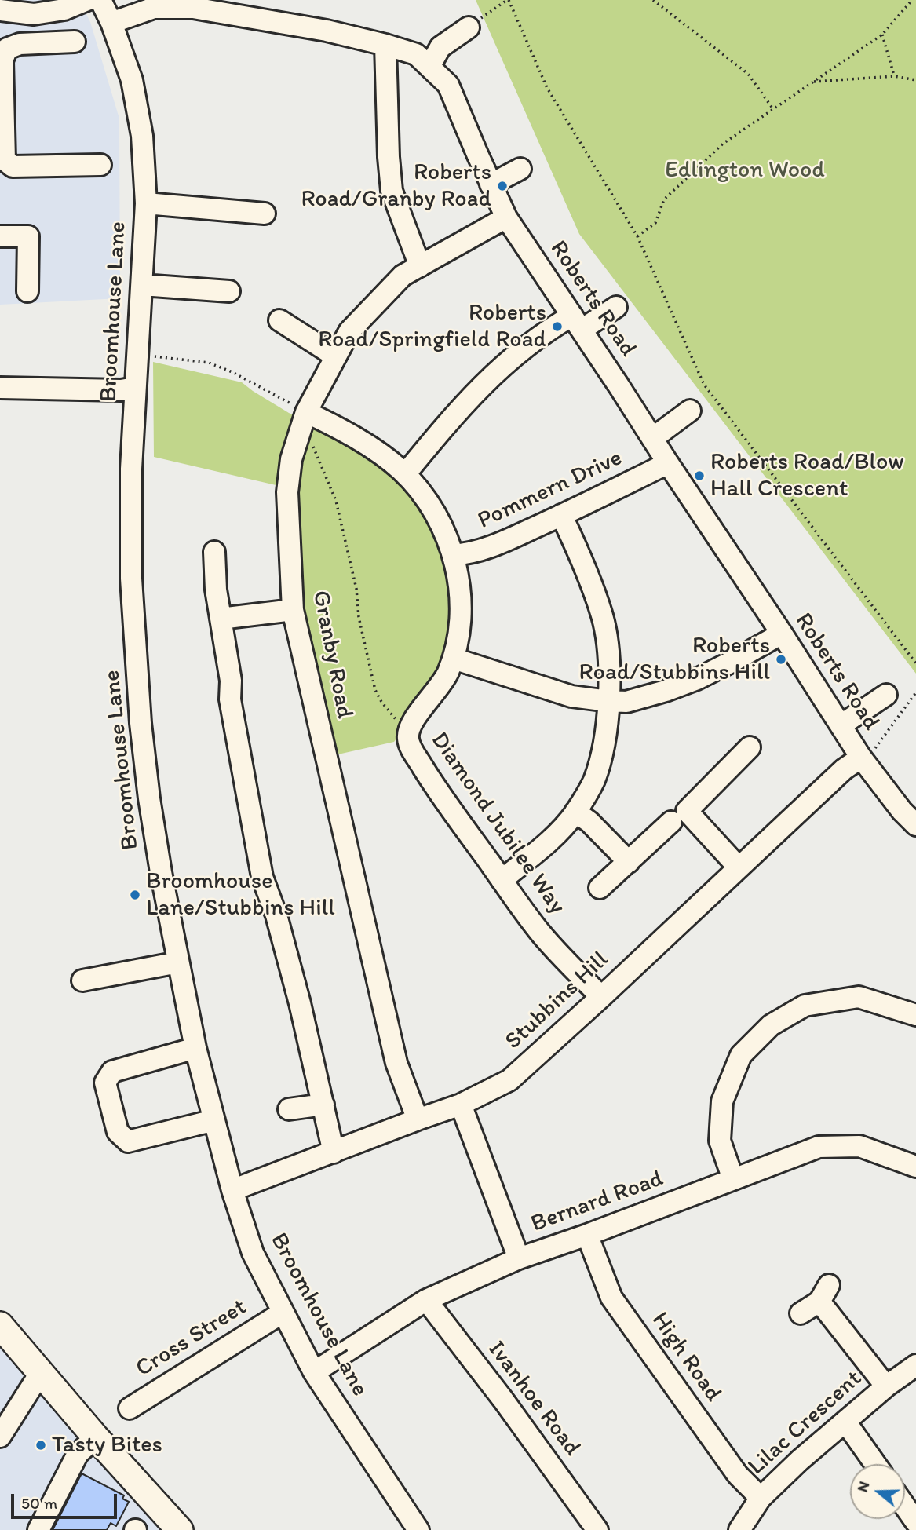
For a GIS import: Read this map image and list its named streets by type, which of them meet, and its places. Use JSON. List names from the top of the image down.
{
  "streets": {
    "street": [
      "Roberts Road",
      "Broomhouse Lane",
      "Pommern Drive",
      "Granby Road",
      "Diamond Jubilee Way",
      "Stubbins Hill",
      "Bernard Road",
      "Cross Street",
      "High Road",
      "Ivanhoe Road",
      "Lilac Crescent"
    ]
  },
  "crossings": [
    ["Roberts Road", "Broomhouse Lane"],
    ["Roberts Road", "Pommern Drive"],
    ["Roberts Road", "Granby Road"],
    ["Roberts Road", "Stubbins Hill"],
    ["Broomhouse Lane", "Stubbins Hill"],
    ["Broomhouse Lane", "Bernard Road"],
    ["Broomhouse Lane", "Cross Street"],
    ["Pommern Drive", "Diamond Jubilee Way"],
    ["Granby Road", "Diamond Jubilee Way"],
    ["Granby Road", "Stubbins Hill"],
    ["Diamond Jubilee Way", "Stubbins Hill"],
    ["Bernard Road", "High Road"],
    ["Bernard Road", "Ivanhoe Road"],
    ["High Road", "Lilac Crescent"]
  ],
  "parks": ["Edlington Wood"],
  "places": [
    "Roberts Road/Granby Road",
    "Roberts Road/Springfield Road",
    "Roberts Road/Blow Hall Crescent",
    "Roberts Road/Stubbins Hill",
    "Broomhouse Lane/Stubbins Hill",
    "Tasty Bites"
  ],
  "scale_bar": "50 m",
  "north": "left"
}
